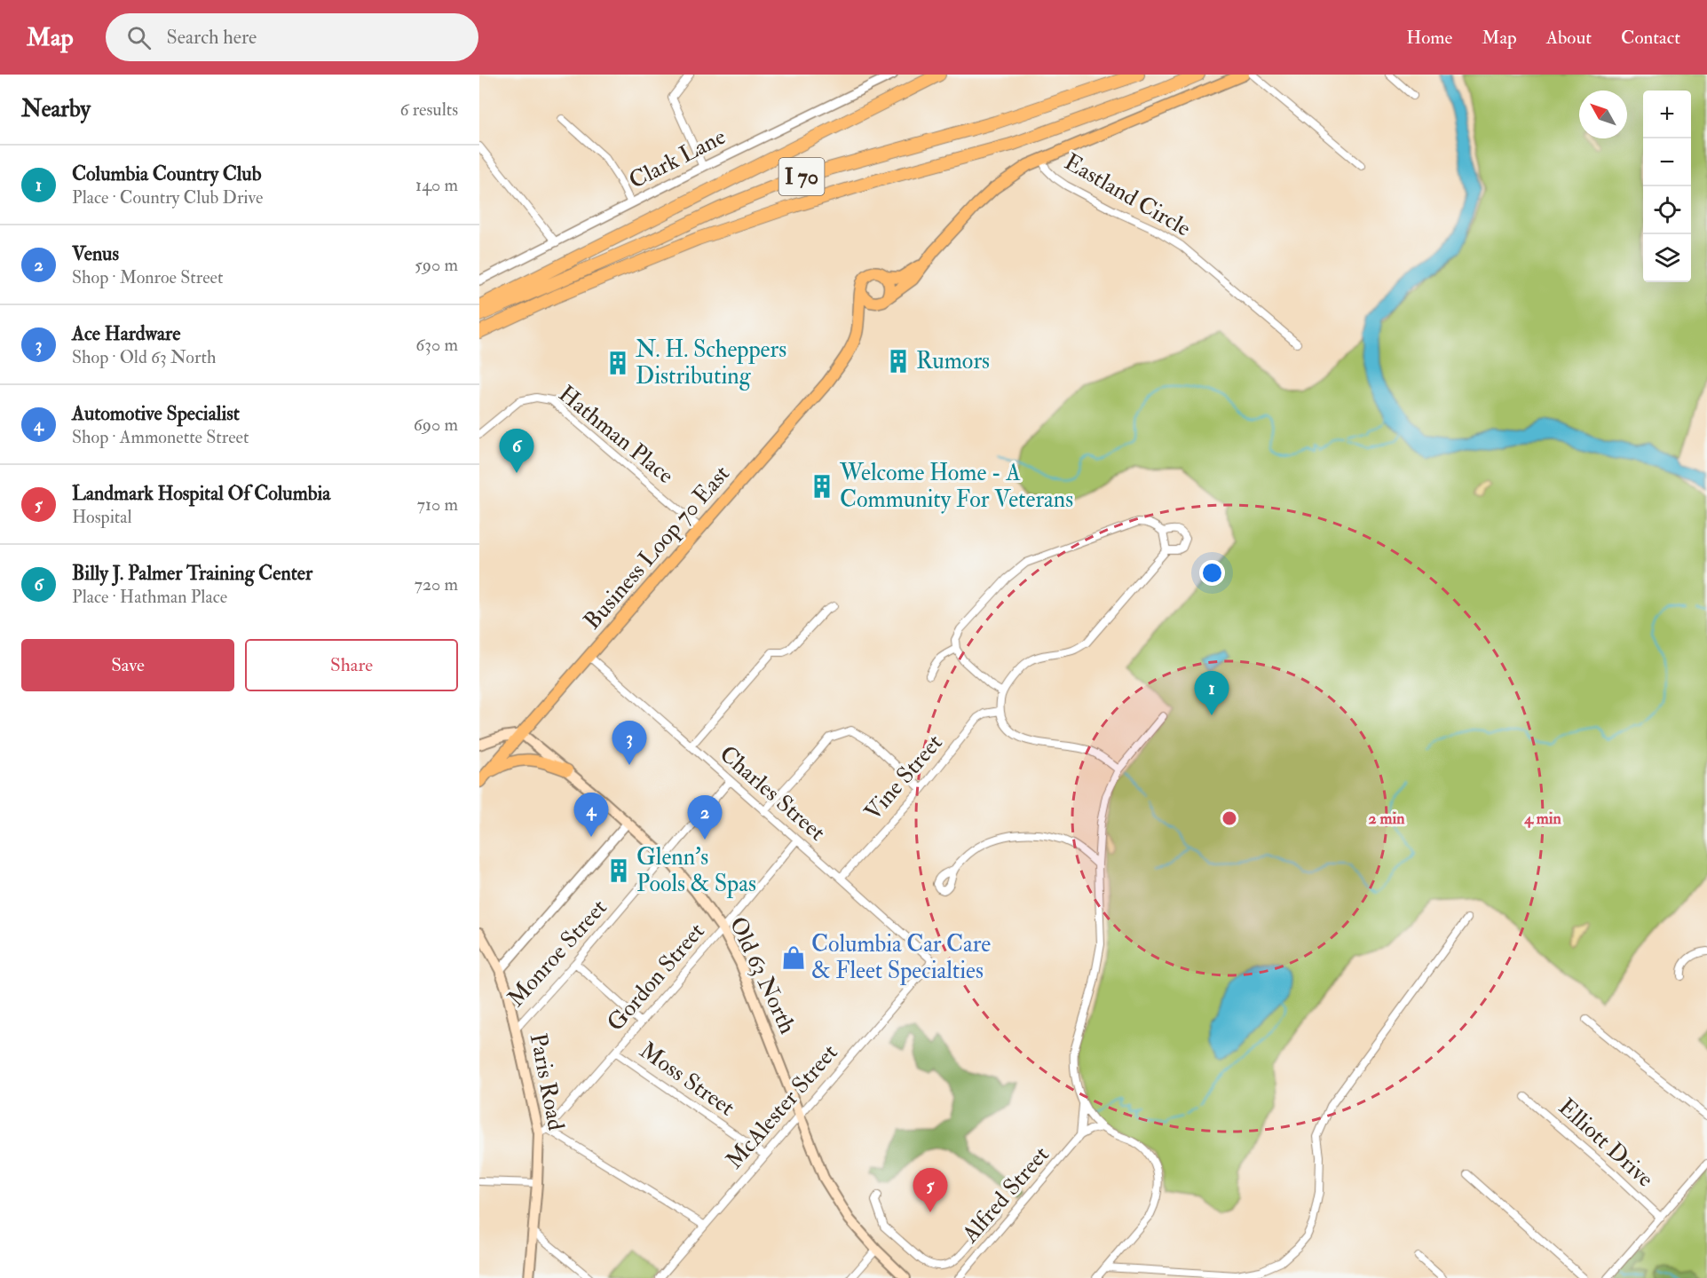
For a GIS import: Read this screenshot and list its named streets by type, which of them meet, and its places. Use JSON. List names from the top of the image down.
{
  "streets": {
    "highway": ["I 70"],
    "main road": ["Business Loop 70 East", "Old 63 North", "Paris Road"],
    "street": [
      "Clark Lane",
      "Eastland Circle",
      "Hathman Place",
      "Vine Street",
      "Charles Street",
      "Monroe Street",
      "Gordon Street",
      "Moss Street",
      "McAlester Street",
      "Elliott Drive",
      "Alfred Street"
    ]
  },
  "crossings": [
    ["Hathman Place", "Business Loop 70 East"],
    ["Business Loop 70 East", "Charles Street"],
    ["Business Loop 70 East", "Old 63 North"],
    ["Vine Street", "Charles Street"],
    ["Charles Street", "Monroe Street"],
    ["Charles Street", "Gordon Street"],
    ["Charles Street", "McAlester Street"],
    ["Monroe Street", "Old 63 North"],
    ["Monroe Street", "Paris Road"],
    ["Old 63 North", "Gordon Street"],
    ["Old 63 North", "McAlester Street"],
    ["Gordon Street", "Moss Street"],
    ["Gordon Street", "Paris Road"],
    ["Moss Street", "McAlester Street"]
  ],
  "places": {
    "building": [
      "Rumors",
      "N. H. Scheppers Distributing",
      "Welcome Home - A Community For Veterans",
      "Glenn's Pools & Spas"
    ],
    "shop": ["Columbia Car Care & Fleet Specialties"]
  },
  "north": "top left",
  "page": {
    "header": "Map",
    "search": "Search here",
    "nav": [
      "Home",
      "Map",
      "About",
      "Contact"
    ],
    "heading": ["Nearby", "6 results"],
    "map_buttons": ["+", "−"],
    "list": [
      {
        "mark": "1",
        "name": "Columbia Country Club",
        "note": "Place · Country Club Drive",
        "value": "140 m"
      },
      {
        "mark": "2",
        "name": "Venus",
        "note": "Shop · Monroe Street",
        "value": "590 m"
      },
      {
        "mark": "3",
        "name": "Ace Hardware",
        "note": "Shop · Old 63 North",
        "value": "630 m"
      },
      {
        "mark": "4",
        "name": "Automotive Specialist",
        "note": "Shop · Ammonette Street",
        "value": "690 m"
      },
      {
        "mark": "5",
        "name": "Landmark Hospital Of Columbia",
        "note": "Hospital",
        "value": "710 m"
      },
      {
        "mark": "6",
        "name": "Billy J. Palmer Training Center",
        "note": "Place · Hathman Place",
        "value": "720 m"
      }
    ],
    "pins": [
      "6",
      "1",
      "3",
      "4",
      "2",
      "5"
    ],
    "buttons": ["Save", "Share"]
  },
  "rings": ["2 min", "4 min"]
}
